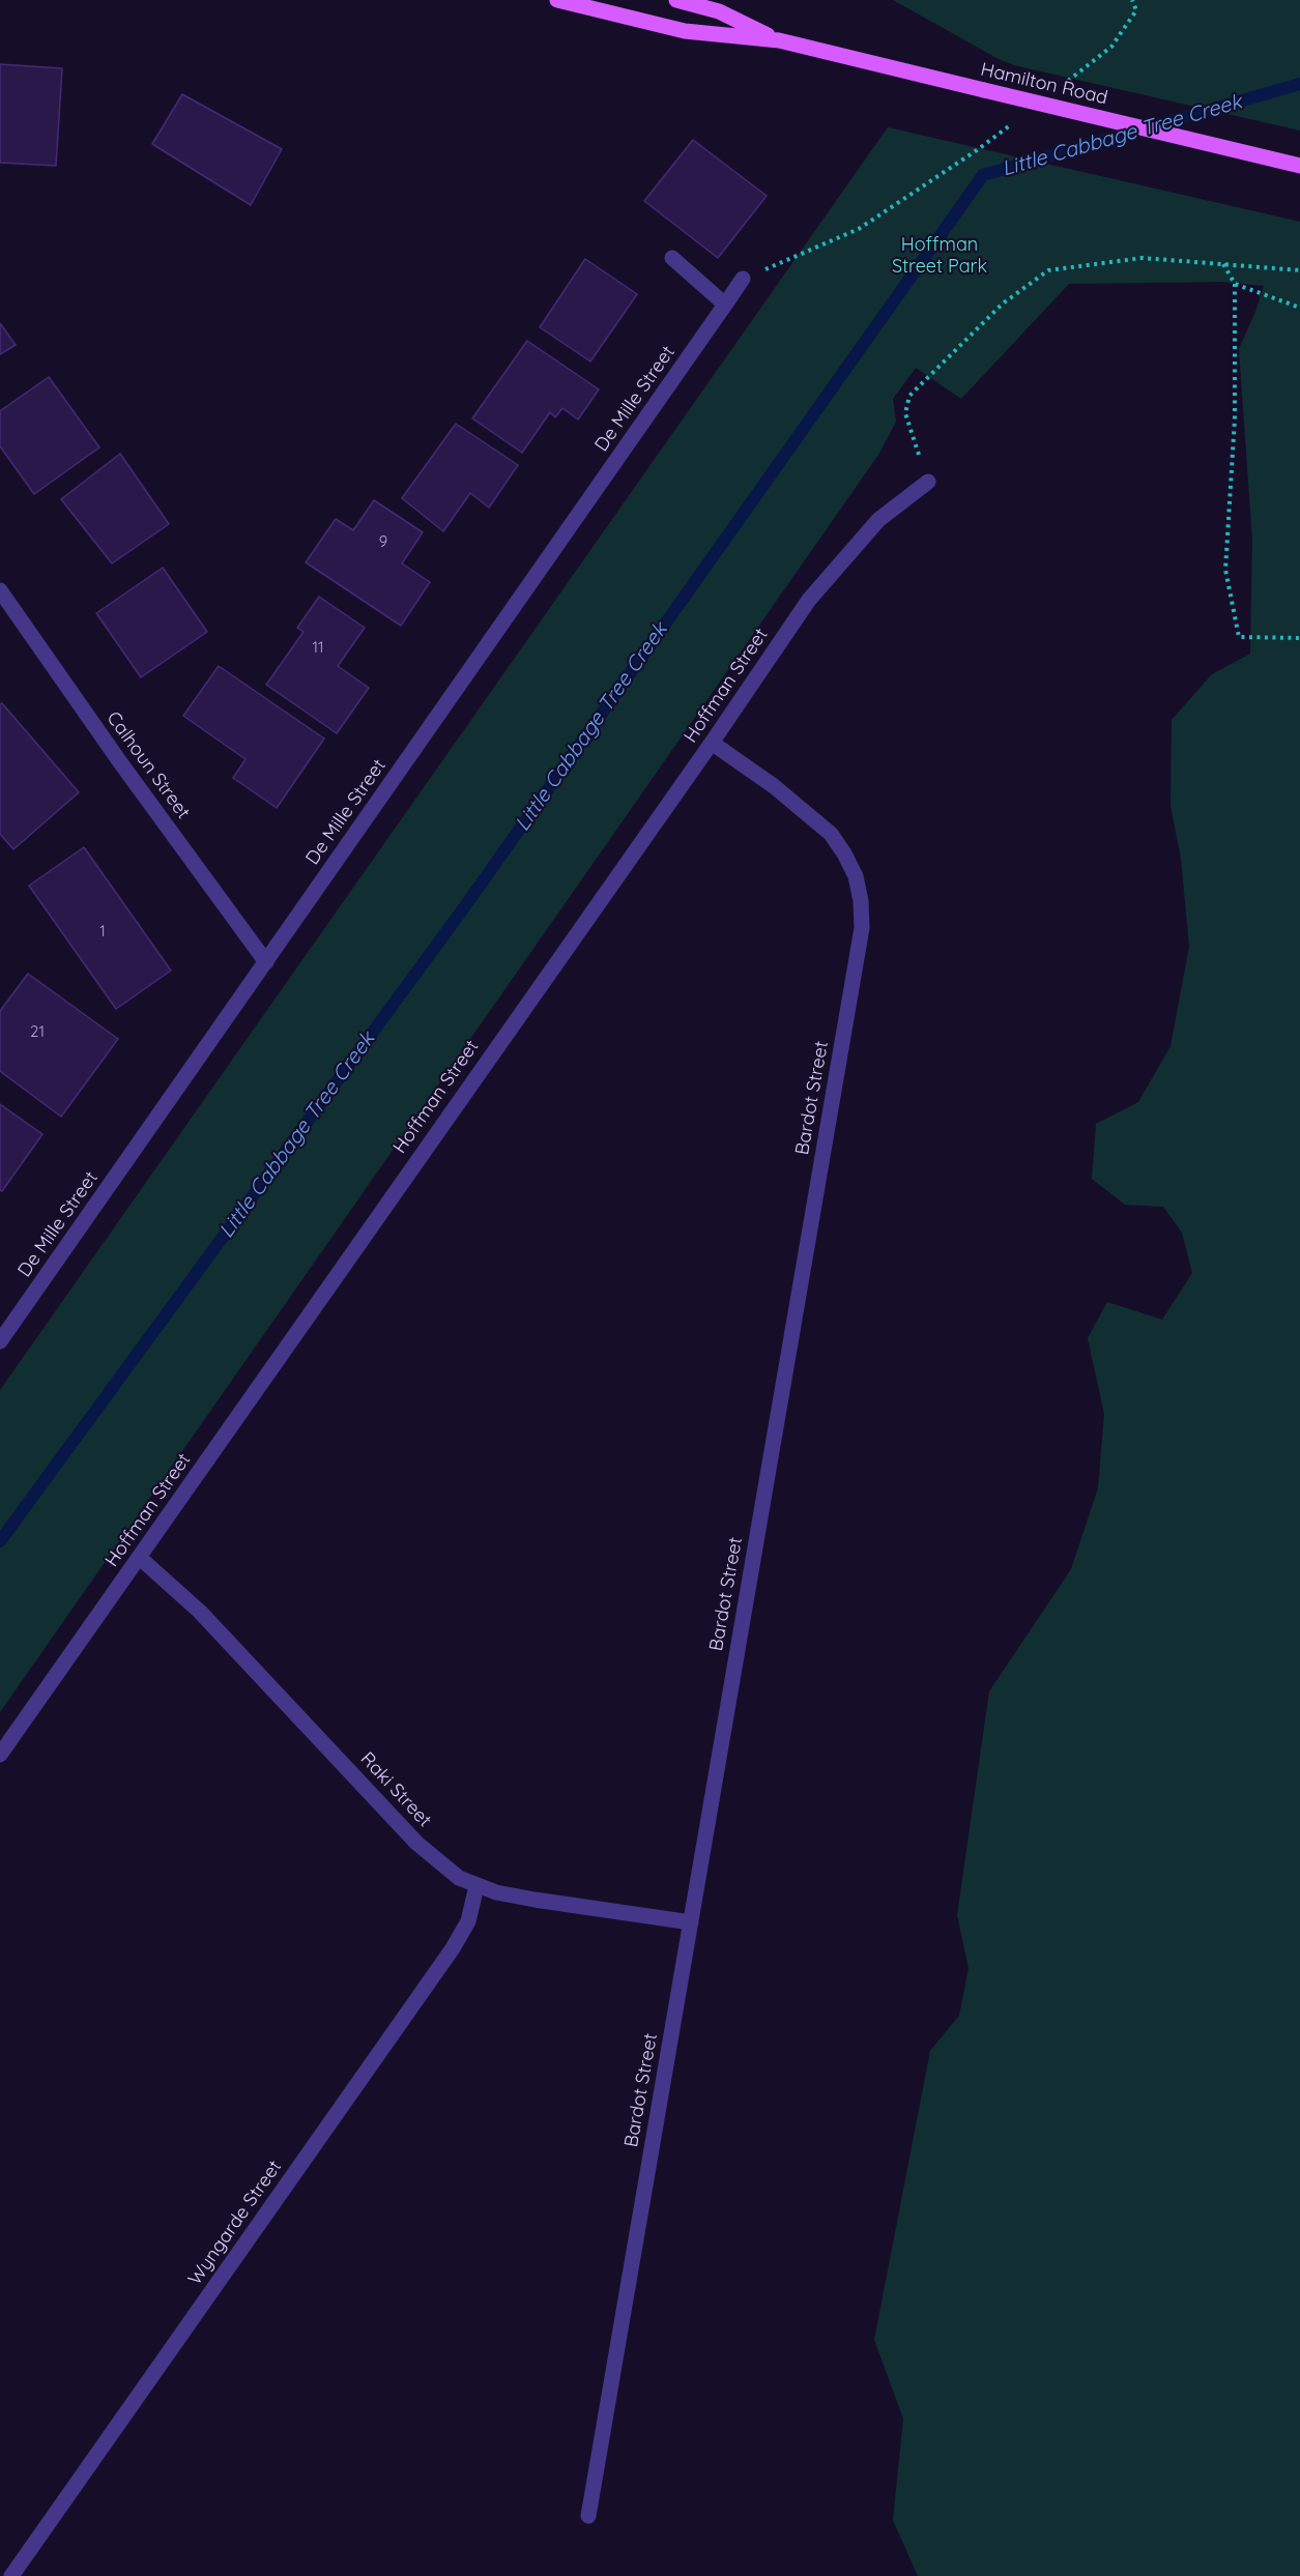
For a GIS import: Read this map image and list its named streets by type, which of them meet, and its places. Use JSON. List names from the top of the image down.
{
  "streets": {
    "main road": ["Hamilton Road"],
    "street": [
      "De Mille Street",
      "Hoffman Street",
      "Calhoun Street",
      "Bardot Street",
      "Raki Street",
      "Wyngarde Street"
    ]
  },
  "crossings": [
    ["De Mille Street", "Calhoun Street"],
    ["Hoffman Street", "Bardot Street"],
    ["Hoffman Street", "Raki Street"],
    ["Bardot Street", "Raki Street"],
    ["Raki Street", "Wyngarde Street"]
  ],
  "water": ["Little Cabbage Tree Creek"],
  "parks": ["Hoffman Street Park"],
  "house_numbers": [
    "9",
    "11",
    "1",
    "21"
  ]
}
